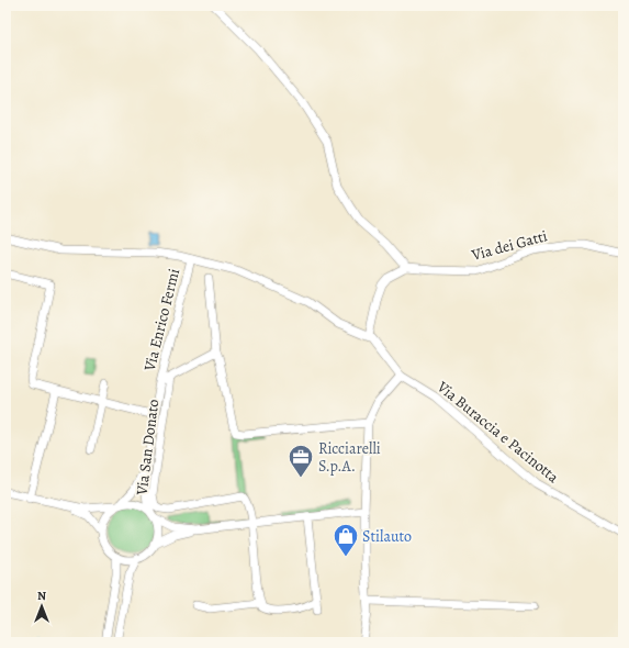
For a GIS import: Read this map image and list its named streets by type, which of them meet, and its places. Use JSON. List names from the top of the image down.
{
  "streets": {
    "street": [
      "Via dei Gatti",
      "Via Enrico Fermi",
      "Via Buraccia e Pacinotta",
      "Via San Donato"
    ]
  },
  "crossings": [
    ["Via Enrico Fermi", "Via San Donato"]
  ],
  "places": {
    "office": ["Ricciarelli S.p.A."],
    "shop": ["Stilauto"]
  },
  "north": "top"
}
